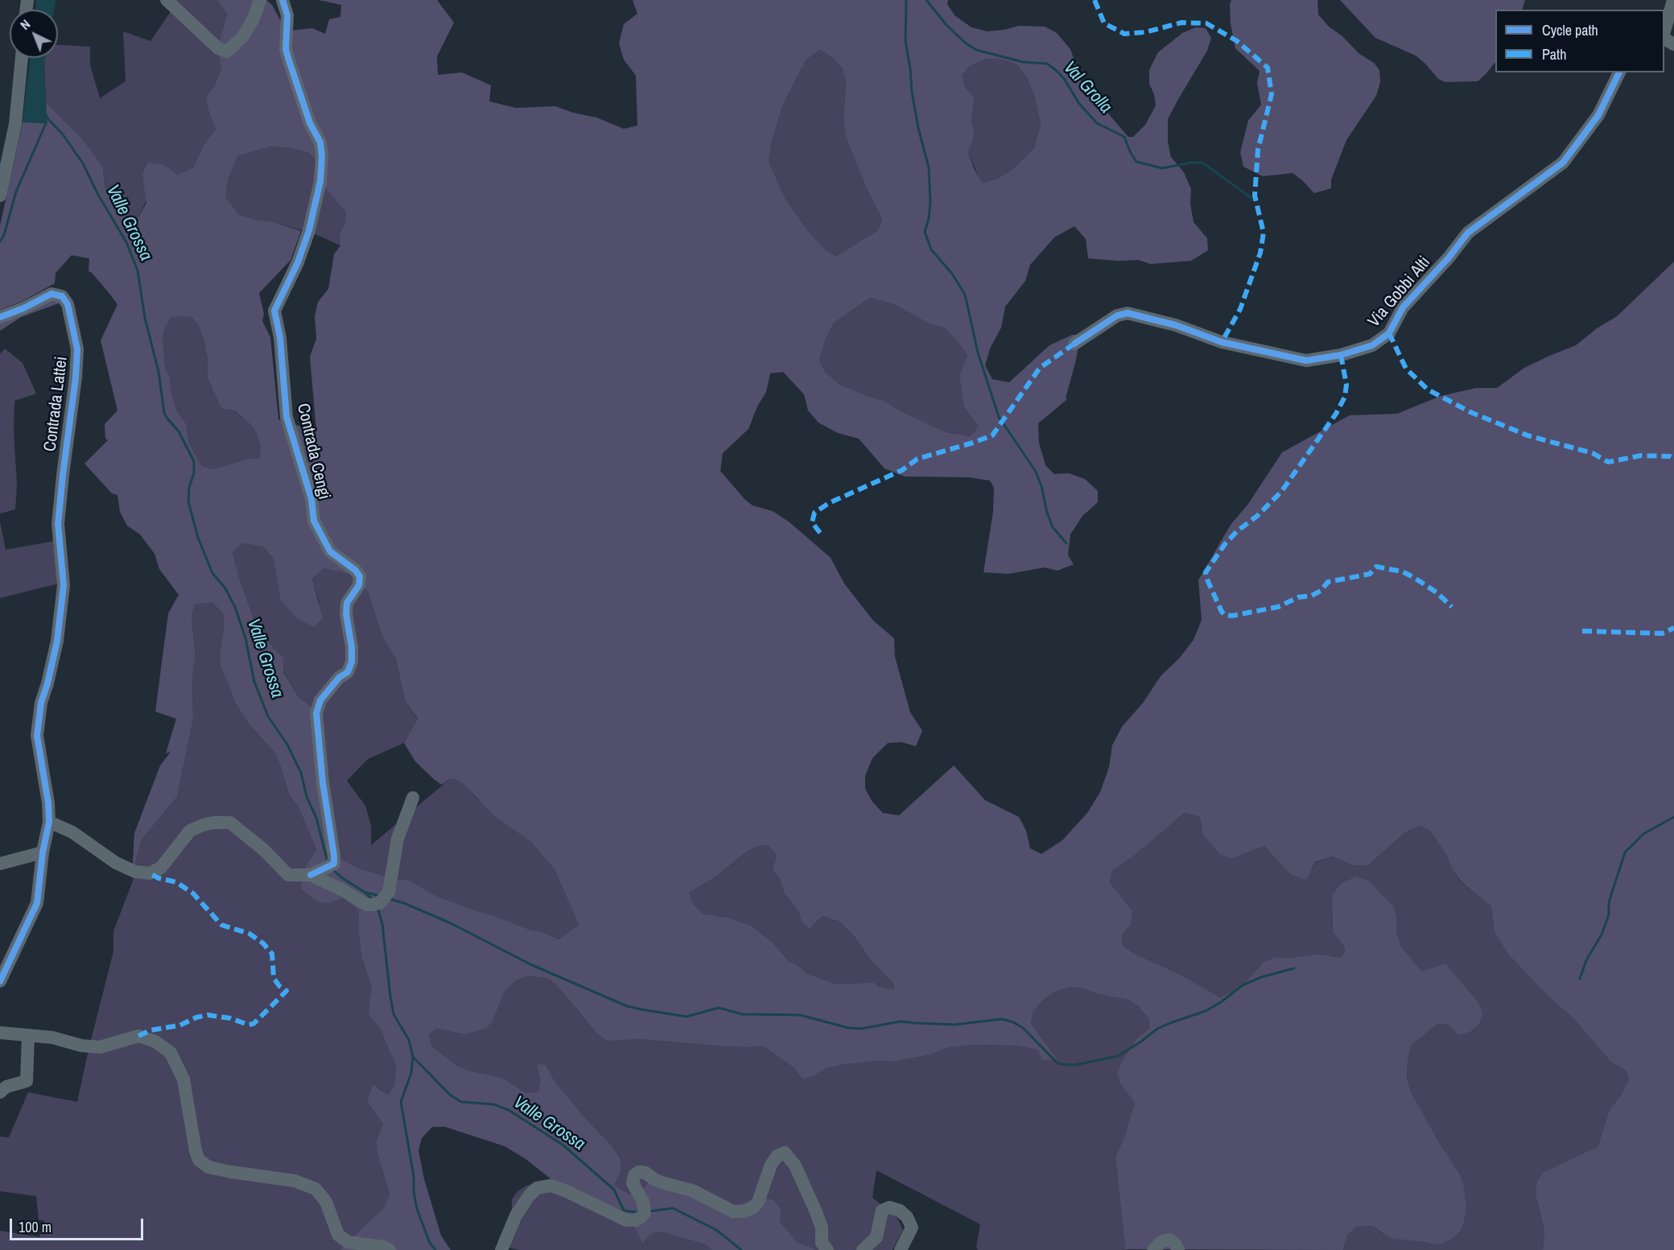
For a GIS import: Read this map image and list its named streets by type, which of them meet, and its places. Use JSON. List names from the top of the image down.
{
  "streets": {
    "street": ["Via Gobbi Alti", "Contrada Lattei", "Contrada Cengi"]
  },
  "water": ["Val Grolla", "Valle Grossa"],
  "legend": ["Cycle path", "Path"],
  "scale_bar": "100 m",
  "north": "top left"
}
